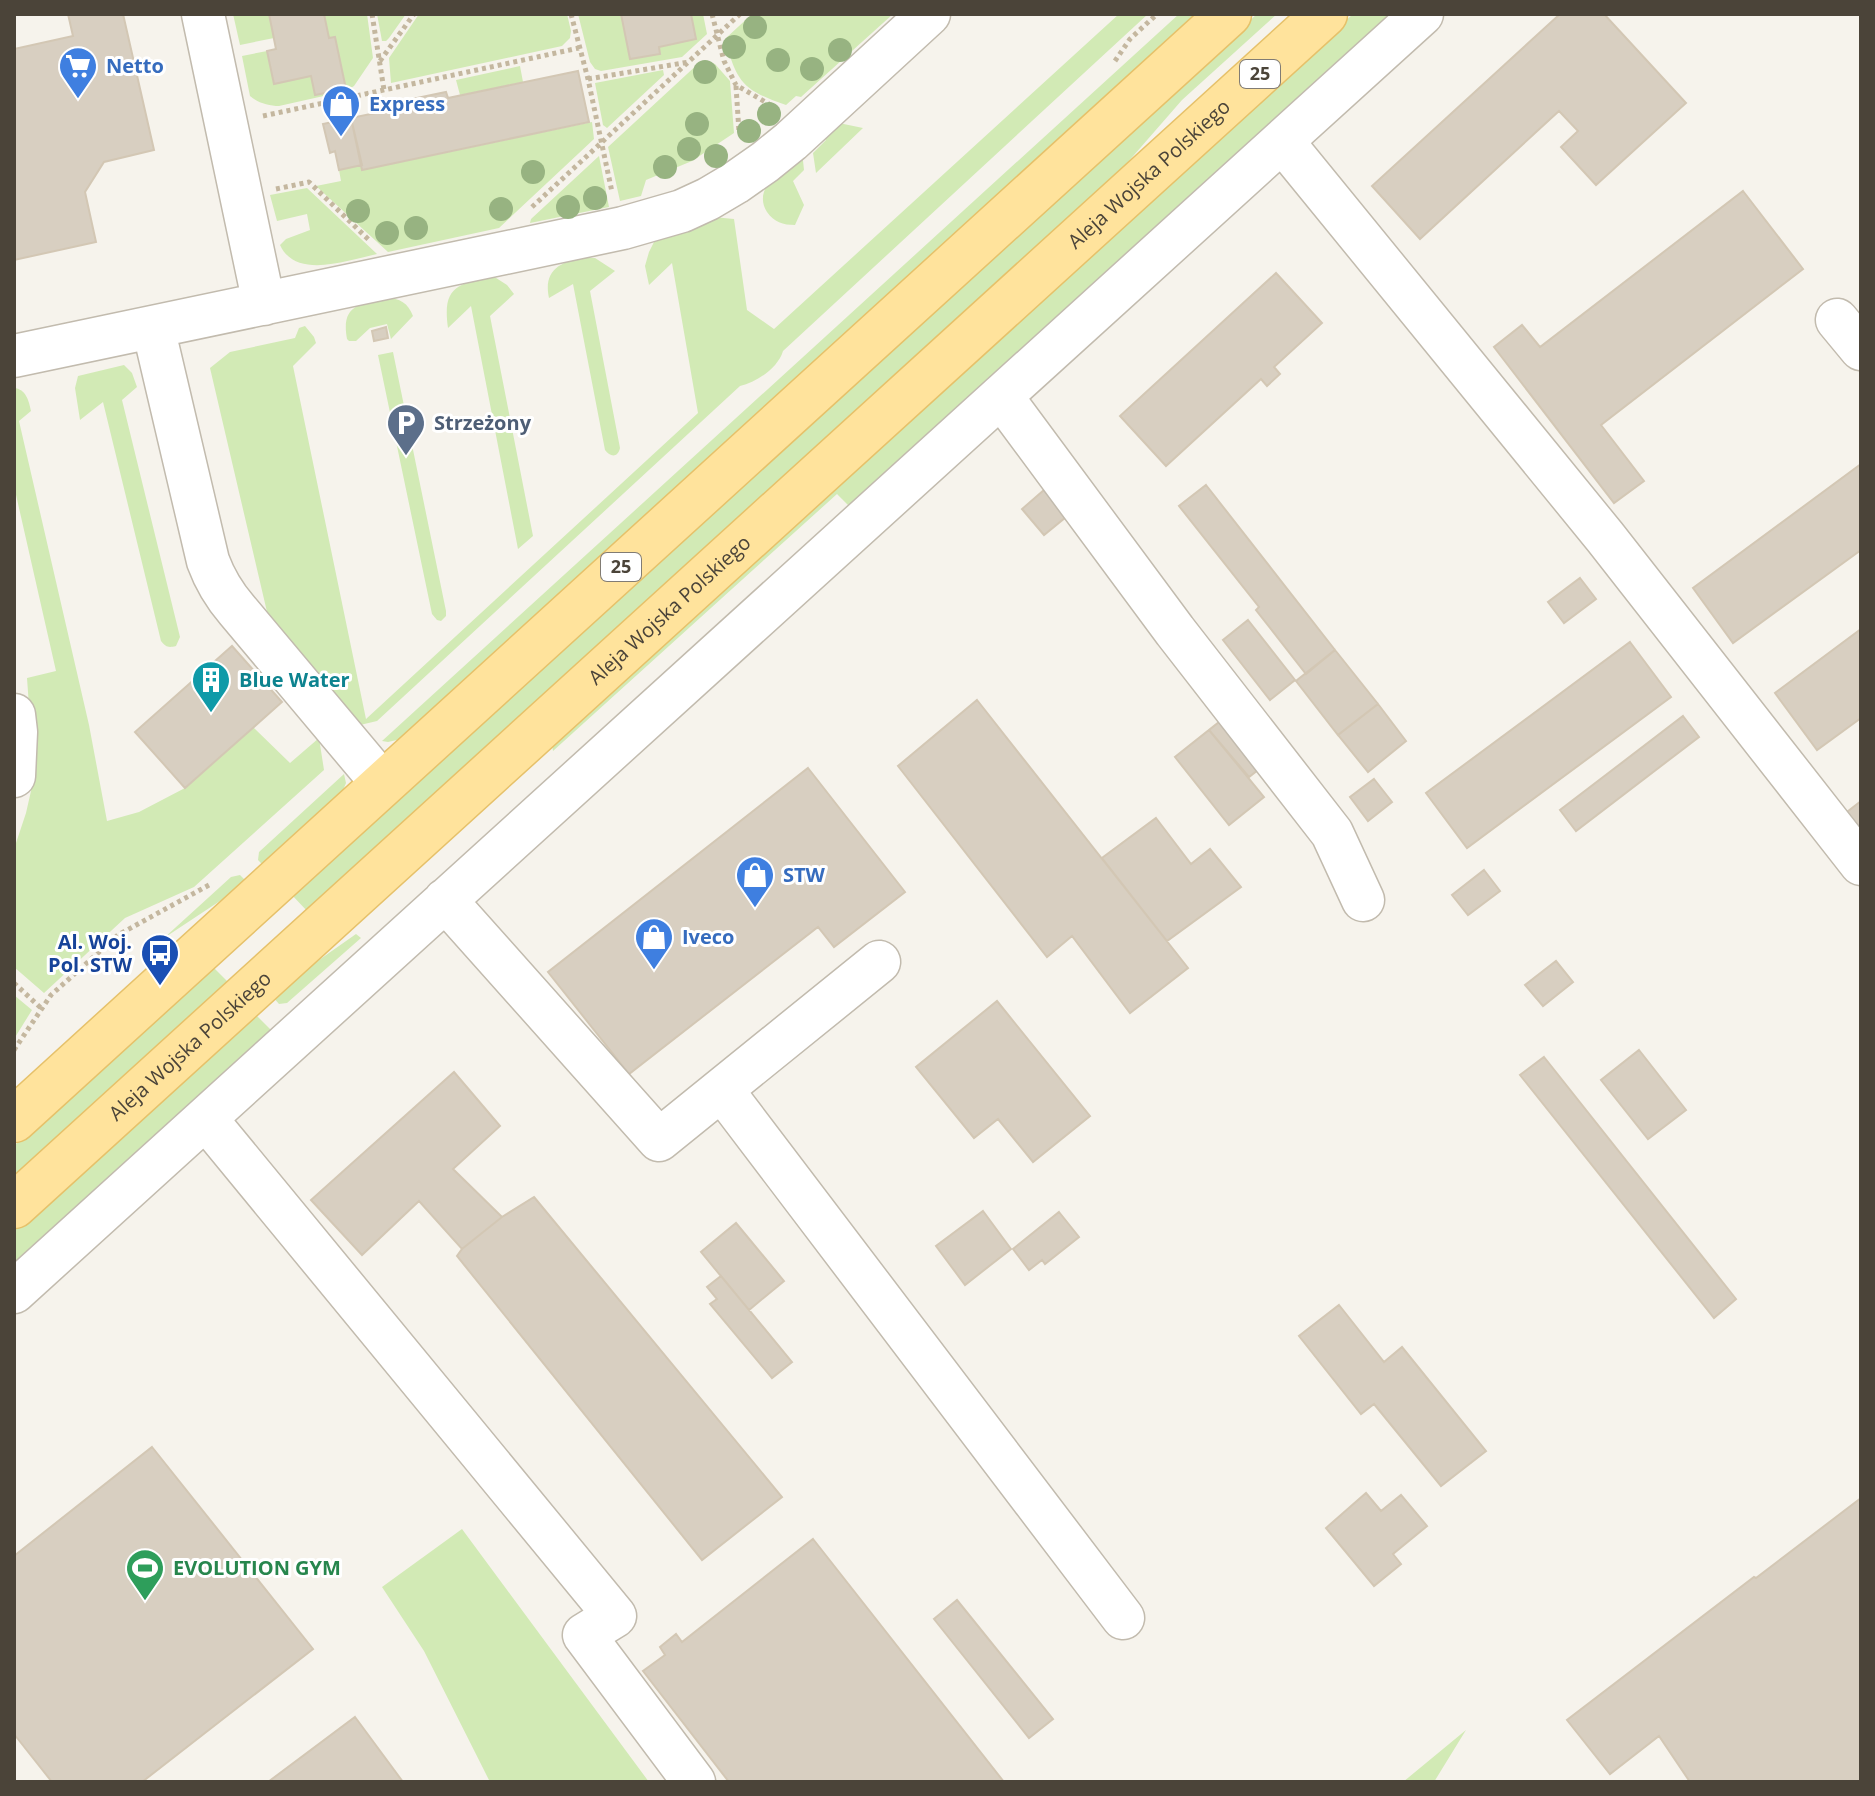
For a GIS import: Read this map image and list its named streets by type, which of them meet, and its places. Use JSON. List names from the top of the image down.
{
  "streets": {
    "main road": ["25", "Aleja Wojska Polskiego"]
  },
  "places": {
    "supermarket": ["Netto"],
    "shop": ["Express", "STW", "Iveco"],
    "parking": ["Strzeżony"],
    "building": ["Blue Water"],
    "bus stop": ["Al. Woj. Pol. STW"],
    "sports": ["EVOLUTION GYM"]
  }
}
